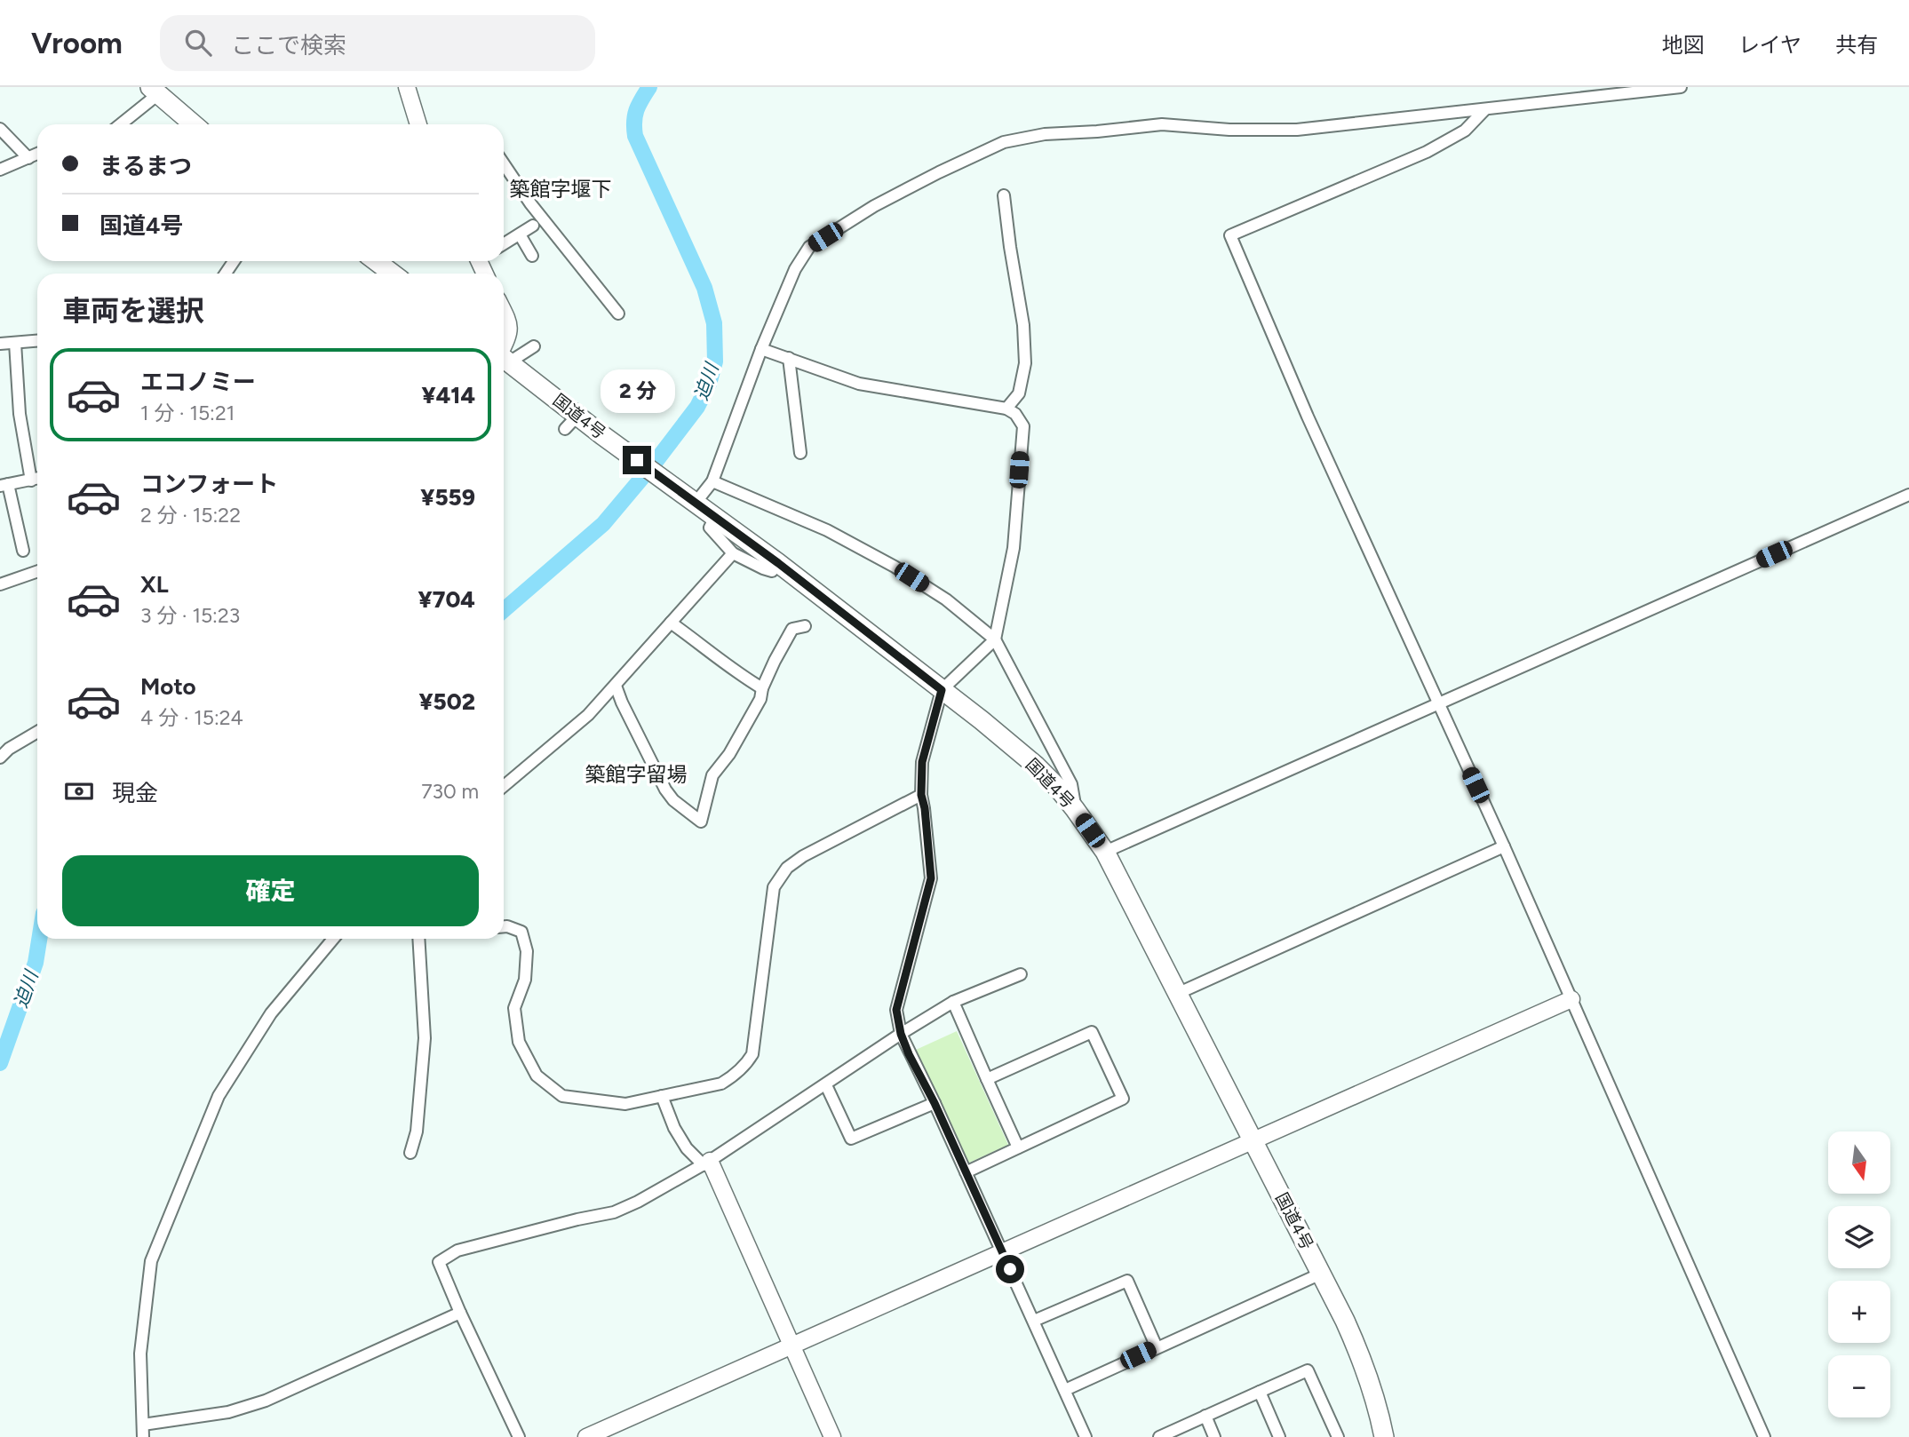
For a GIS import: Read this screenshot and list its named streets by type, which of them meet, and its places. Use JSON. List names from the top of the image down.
{
  "streets": {
    "highway": ["国道4号"]
  },
  "districts": ["築館字堰下", "築館字留場"],
  "water": ["迫川"],
  "north": "bottom",
  "page": {
    "header": "Vroom",
    "search": "ここで検索",
    "nav": ["地図", "レイヤ", "共有"],
    "banner": ["まるまつ", "国道4号"],
    "heading": "車両を選択",
    "list": [
      {
        "name": "エコノミー",
        "note": "1 分 · 15:21",
        "value": "¥414"
      },
      {
        "name": "コンフォート",
        "note": "2 分 · 15:22",
        "value": "¥559"
      },
      {
        "name": "XL",
        "note": "3 分 · 15:23",
        "value": "¥704"
      },
      {
        "name": "Moto",
        "note": "4 分 · 15:24",
        "value": "¥502"
      }
    ],
    "bubble": "2 分",
    "pay": ["現金", "730 m"],
    "buttons": "確定",
    "map_buttons": ["+", "−"]
  }
}
